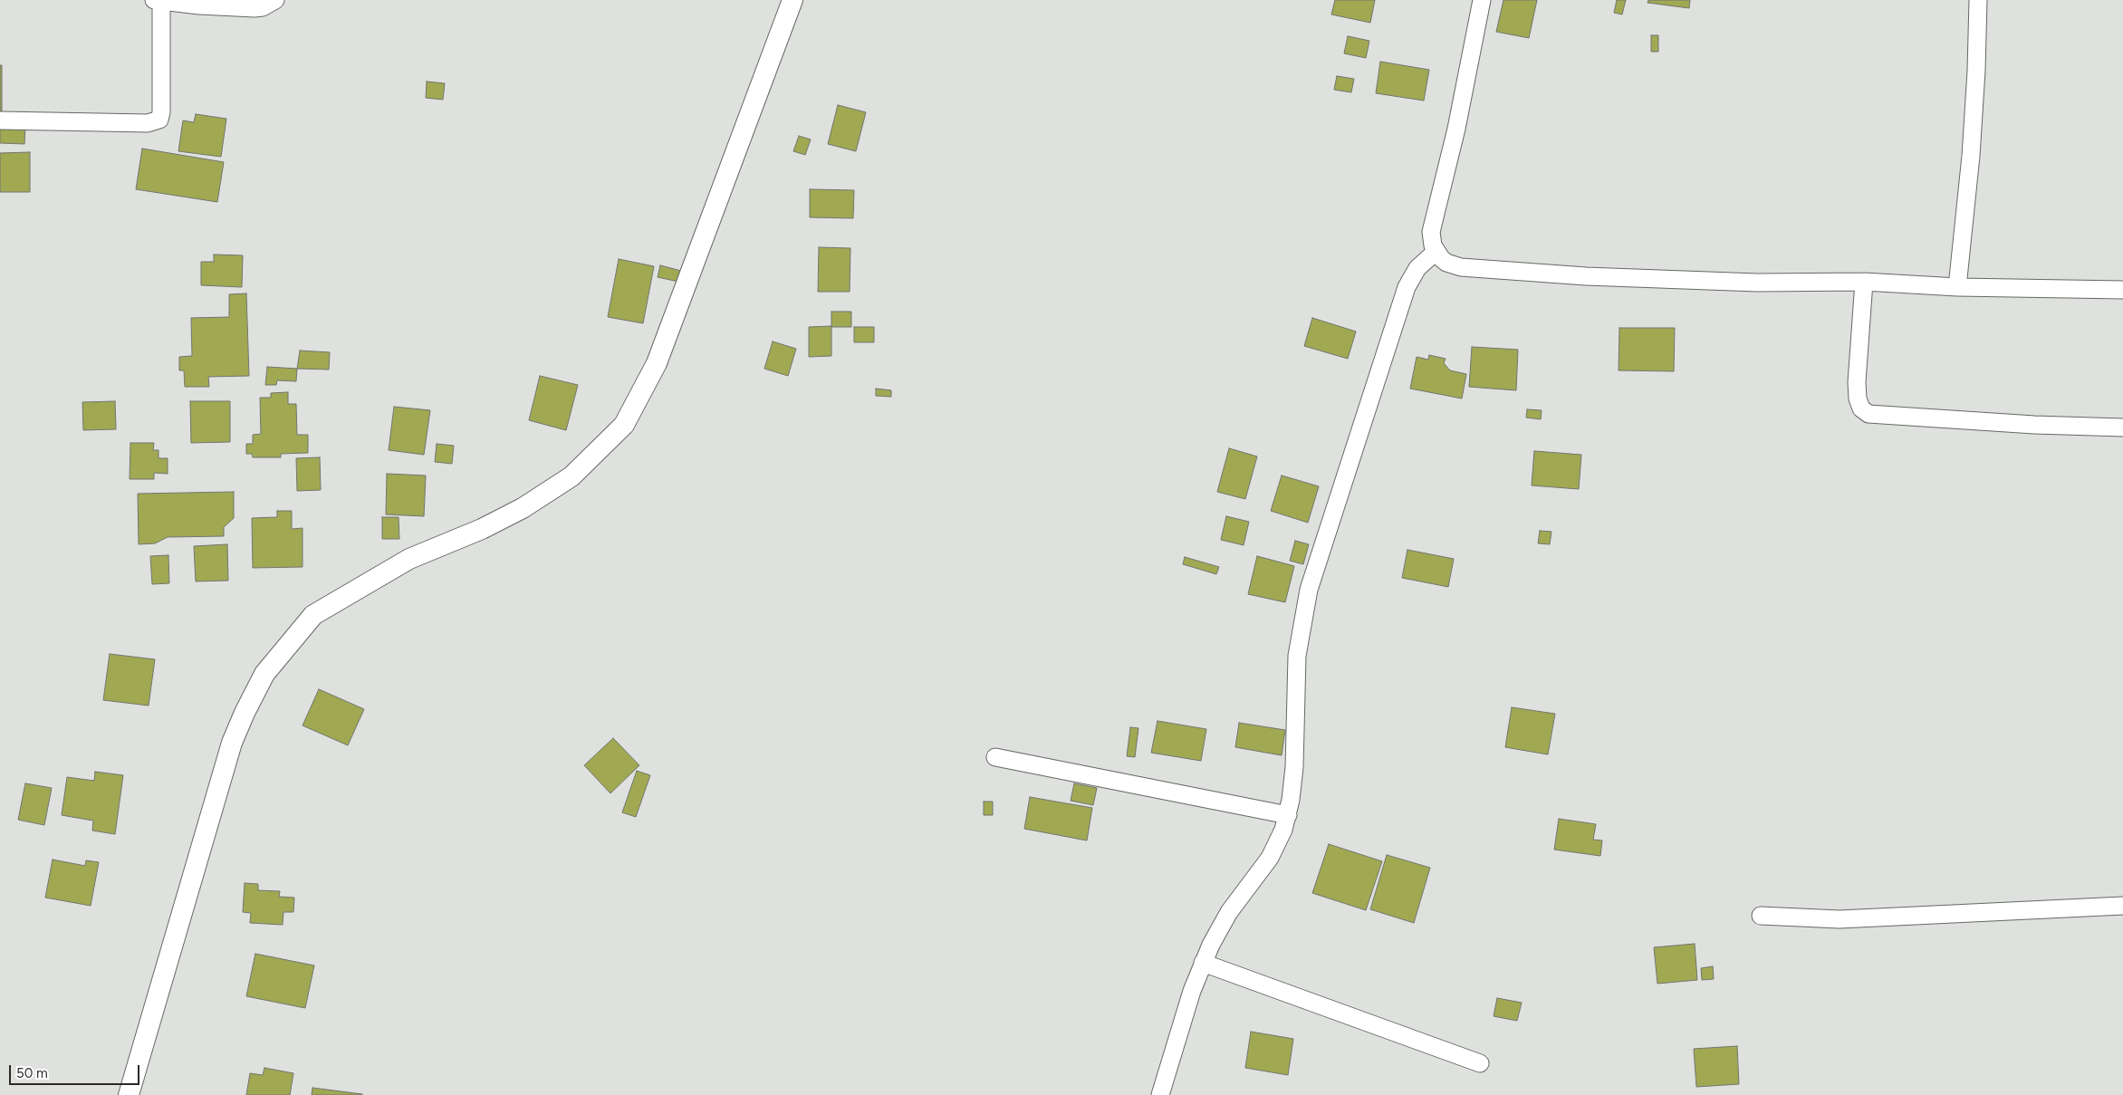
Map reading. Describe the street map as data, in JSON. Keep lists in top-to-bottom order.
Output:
{
  "scale_bar": "50 m"
}
